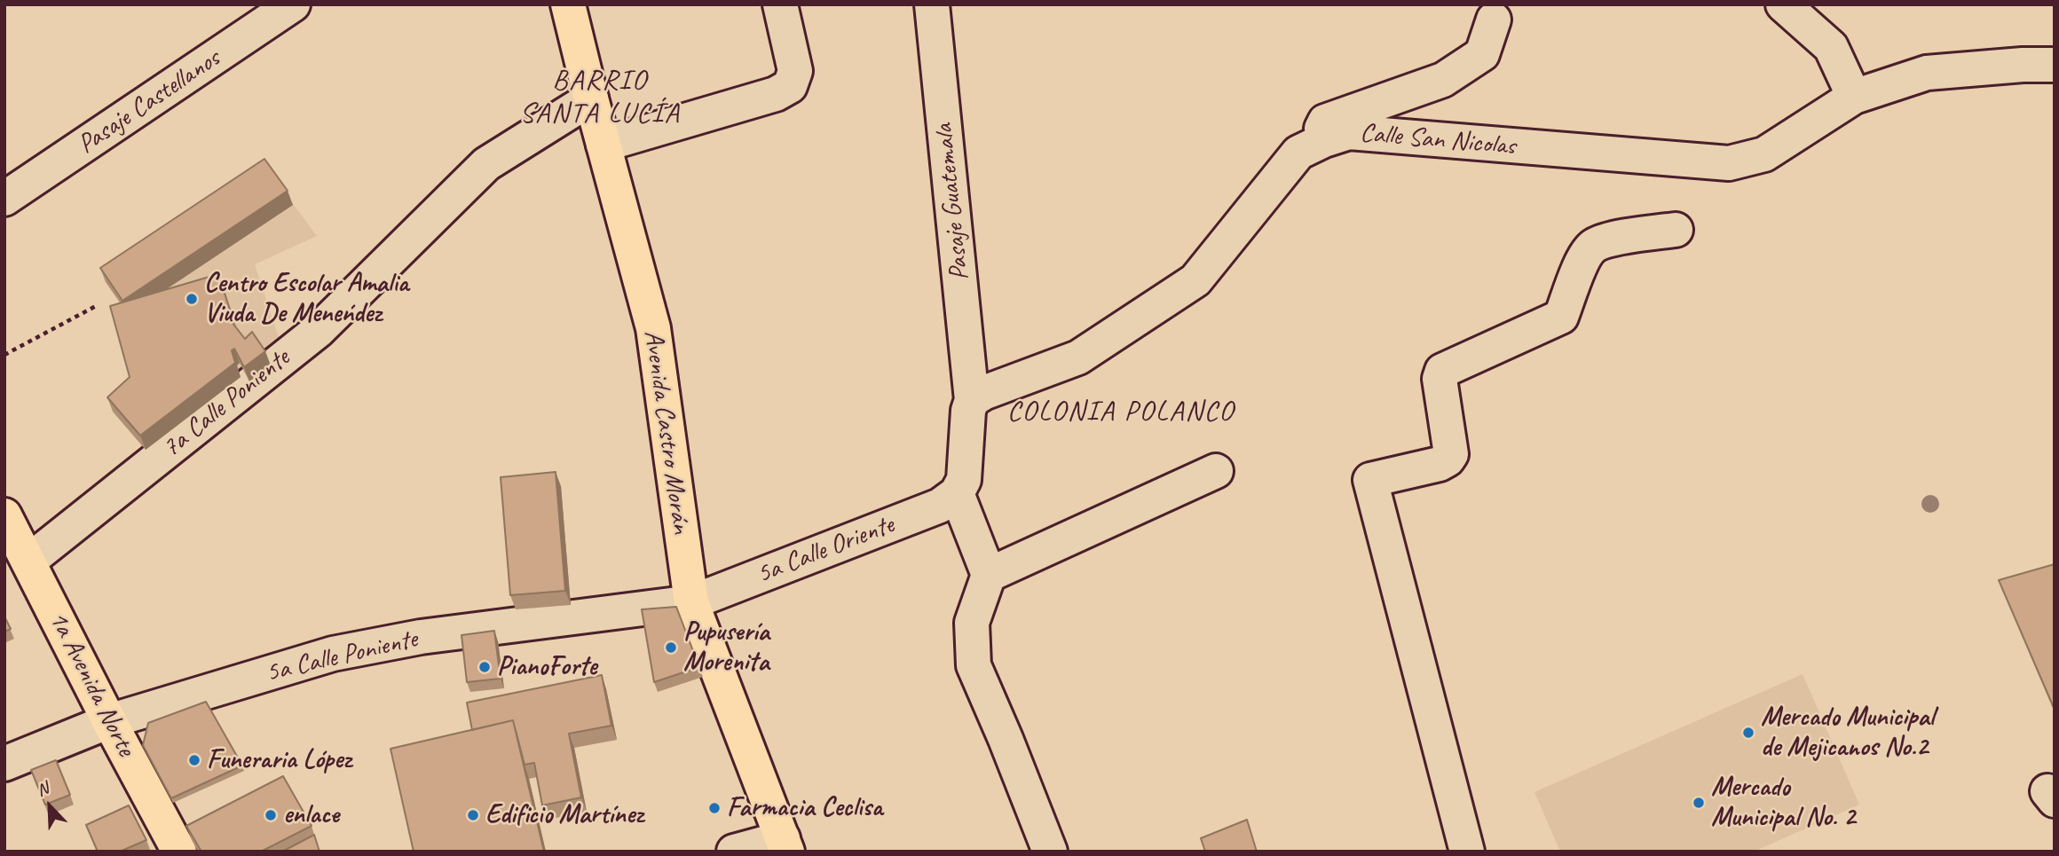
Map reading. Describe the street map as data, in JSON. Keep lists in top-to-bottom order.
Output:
{
  "streets": {
    "main road": ["Avenida Castro Morán", "1a Avenida Norte"],
    "street": [
      "Pasaje Castellanos",
      "Calle San Nicolas",
      "Pasaje Guatemala",
      "7a Calle Poniente",
      "5a Calle Oriente",
      "5a Calle Poniente"
    ]
  },
  "crossings": [
    ["Calle San Nicolas", "Pasaje Guatemala"],
    ["7a Calle Poniente", "Avenida Castro Morán"],
    ["7a Calle Poniente", "1a Avenida Norte"],
    ["Avenida Castro Morán", "5a Calle Oriente"],
    ["Avenida Castro Morán", "5a Calle Poniente"],
    ["5a Calle Oriente", "5a Calle Poniente"],
    ["5a Calle Poniente", "1a Avenida Norte"]
  ],
  "districts": ["BARRIO SANTA LUCÍA", "COLONIA POLANCO"],
  "places": [
    "Centro Escolar Amalia Viuda De Meneńdez",
    "Pupusería Morenita",
    "PianoForte",
    "Mercado Municipal de Mejicanos No.2",
    "Funeraria López",
    "Mercado Municipal No. 2",
    "Farmacia Ceclisa",
    "enlace",
    "Edificio Martínez"
  ],
  "north": "top left"
}
